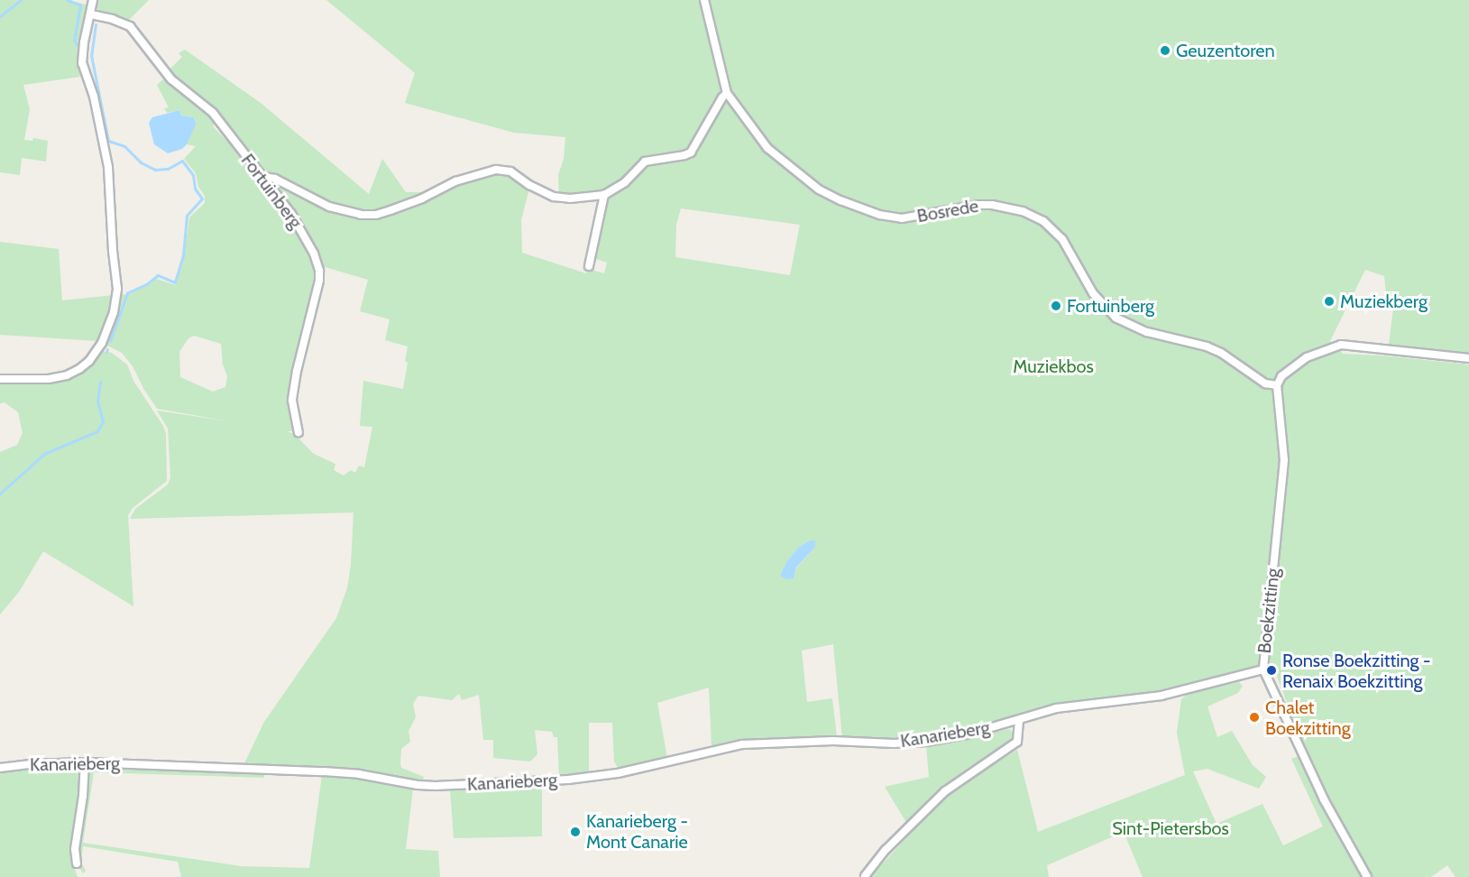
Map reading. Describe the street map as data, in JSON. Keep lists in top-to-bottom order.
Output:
{
  "streets": {
    "street": [
      "Fortuinberg",
      "Bosrede",
      "Boekzitting",
      "Kanarieberg"
    ]
  },
  "crossings": [
    ["Bosrede", "Boekzitting"]
  ],
  "parks": ["Muziekbos", "Sint-Pietersbos"],
  "places": [
    "Geuzentoren",
    "Muziekberg",
    "Fortuinberg",
    "Ronse Boekzitting - Renaix Boekzitting",
    "Chalet Boekzitting",
    "Kanarieberg - Mont Canarie"
  ]
}
